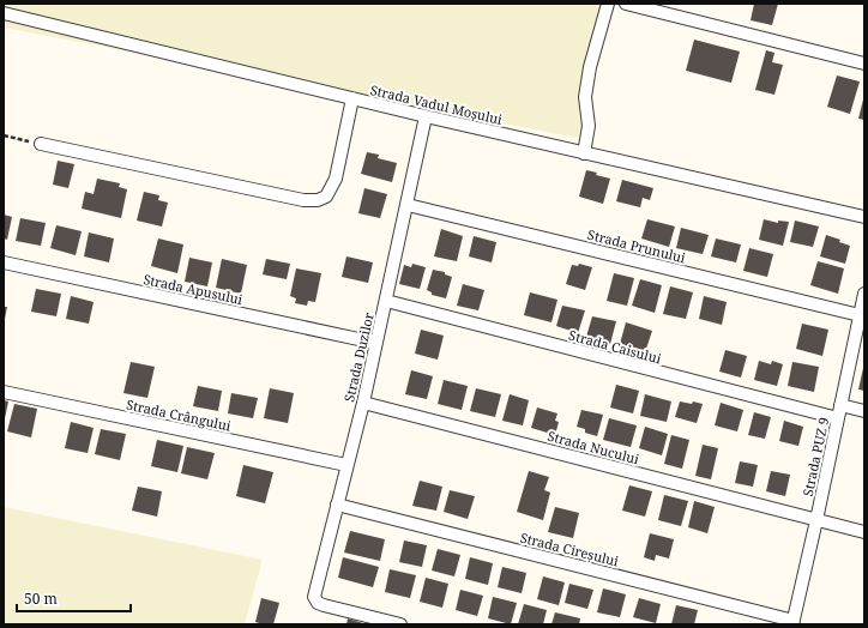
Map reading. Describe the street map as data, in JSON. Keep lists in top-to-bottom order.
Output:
{
  "streets": {
    "street": [
      "Strada Vadul Moșului",
      "Strada Prunului",
      "Strada Apusului",
      "Strada Caisului",
      "Strada Duzilor",
      "Strada Crângului",
      "Strada Nucului",
      "Strada PUZ 9",
      "Strada Cireșului"
    ]
  },
  "crossings": [
    ["Strada Vadul Moșului", "Strada Duzilor"],
    ["Strada Prunului", "Strada Duzilor"],
    ["Strada Prunului", "Strada PUZ 9"],
    ["Strada Apusului", "Strada Duzilor"],
    ["Strada Caisului", "Strada Duzilor"],
    ["Strada Caisului", "Strada PUZ 9"],
    ["Strada Duzilor", "Strada Crângului"],
    ["Strada Duzilor", "Strada Nucului"],
    ["Strada Duzilor", "Strada Cireșului"],
    ["Strada Nucului", "Strada PUZ 9"],
    ["Strada PUZ 9", "Strada Cireșului"]
  ],
  "scale_bar": "50 m"
}
